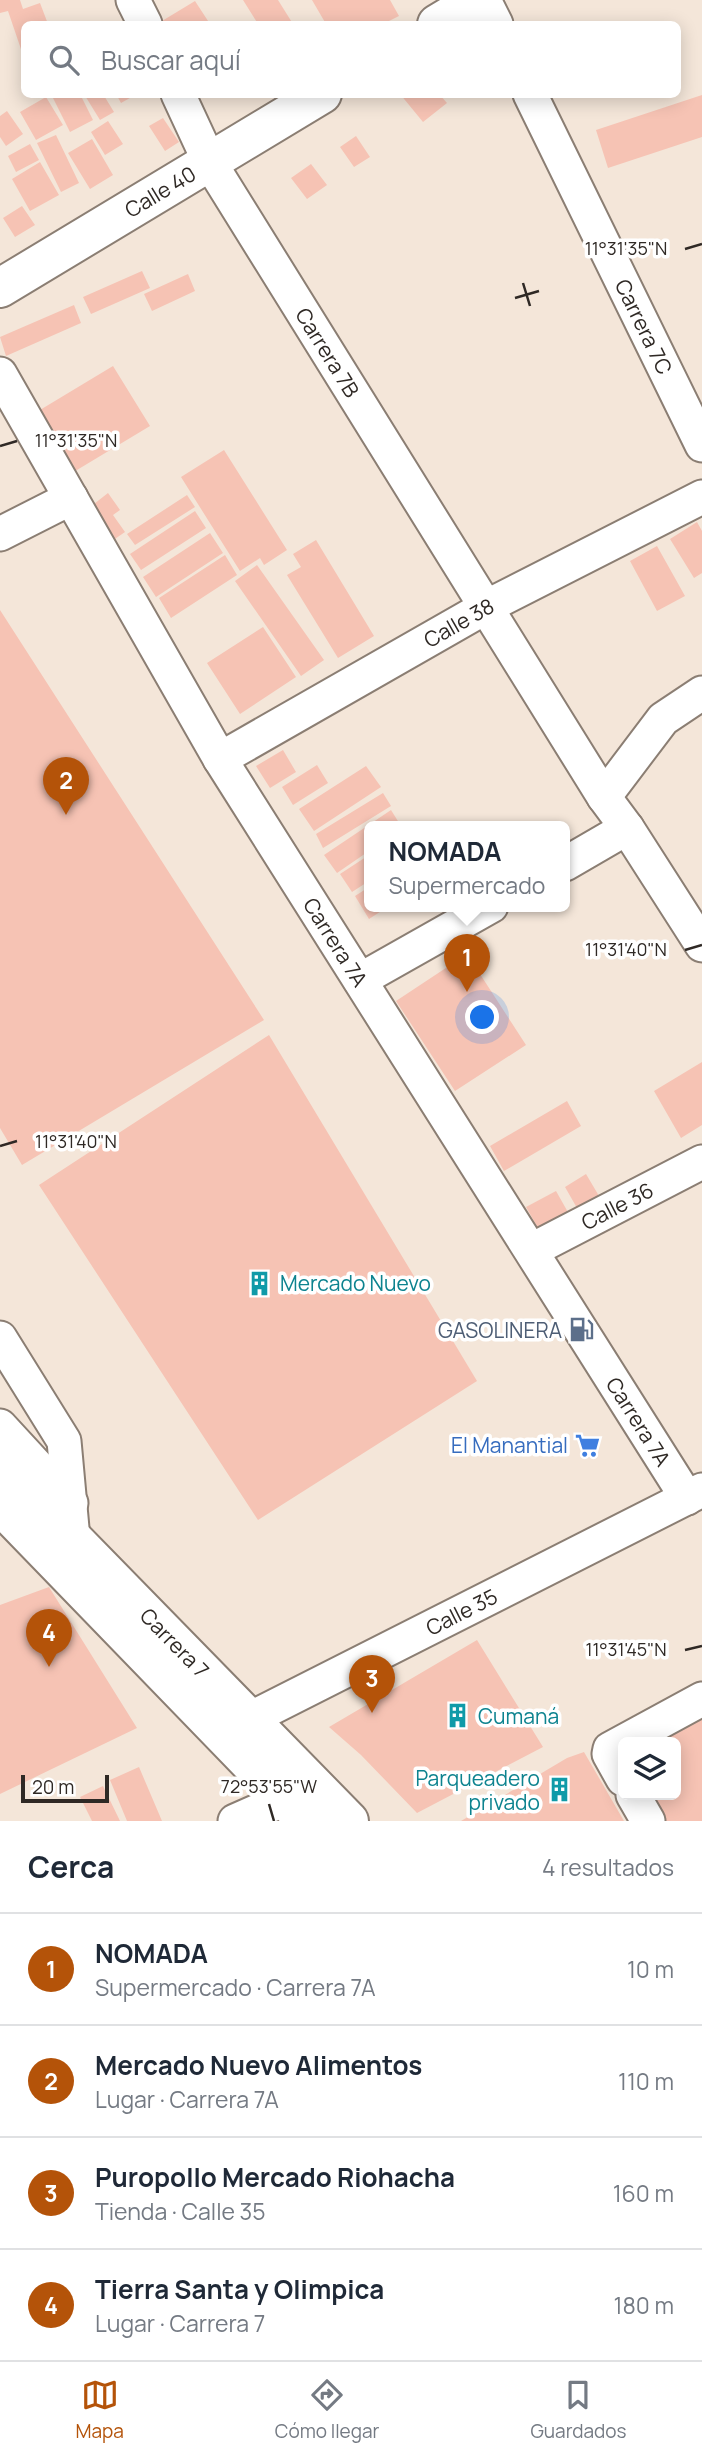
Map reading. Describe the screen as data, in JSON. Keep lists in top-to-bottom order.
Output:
{
  "streets": {
    "main road": ["Calle 40", "Carrera 7"],
    "street": [
      "Carrera 7C",
      "Carrera 7B",
      "Calle 38",
      "Carrera 7A",
      "Calle 36",
      "Calle 35"
    ]
  },
  "crossings": [
    ["Calle 40", "Carrera 7B"],
    ["Carrera 7B", "Calle 38"],
    ["Calle 38", "Carrera 7A"],
    ["Carrera 7A", "Calle 36"],
    ["Carrera 7A", "Calle 35"],
    ["Calle 35", "Carrera 7"]
  ],
  "places": {
    "building": ["Mercado Nuevo", "Cumaná", "Parqueadero privado"],
    "fuel station": ["GASOLINERA"],
    "supermarket": ["El Manantial"]
  },
  "scale_bar": "20 m",
  "page": {
    "search": "Buscar aquí",
    "pins": [
      "2",
      "1",
      "4",
      "3"
    ],
    "popup": ["NOMADA", "Supermercado"],
    "scale": "20 m",
    "heading": ["Cerca", "4 resultados"],
    "list": [
      {
        "mark": "1",
        "name": "NOMADA",
        "note": "Supermercado · Carrera 7A",
        "value": "10 m"
      },
      {
        "mark": "2",
        "name": "Mercado Nuevo Alimentos",
        "note": "Lugar · Carrera 7A",
        "value": "110 m"
      },
      {
        "mark": "3",
        "name": "Puropollo Mercado Riohacha",
        "note": "Tienda · Calle 35",
        "value": "160 m"
      },
      {
        "mark": "4",
        "name": "Tierra Santa y Olimpica",
        "note": "Lugar · Carrera 7",
        "value": "180 m"
      }
    ],
    "nav": ["Mapa", "Cómo llegar", "Guardados"]
  },
  "coordinates": [
    "11°31'35\"N",
    "11°31'40\"N",
    "11°31'45\"N",
    "72°53'55\"W"
  ]
}
